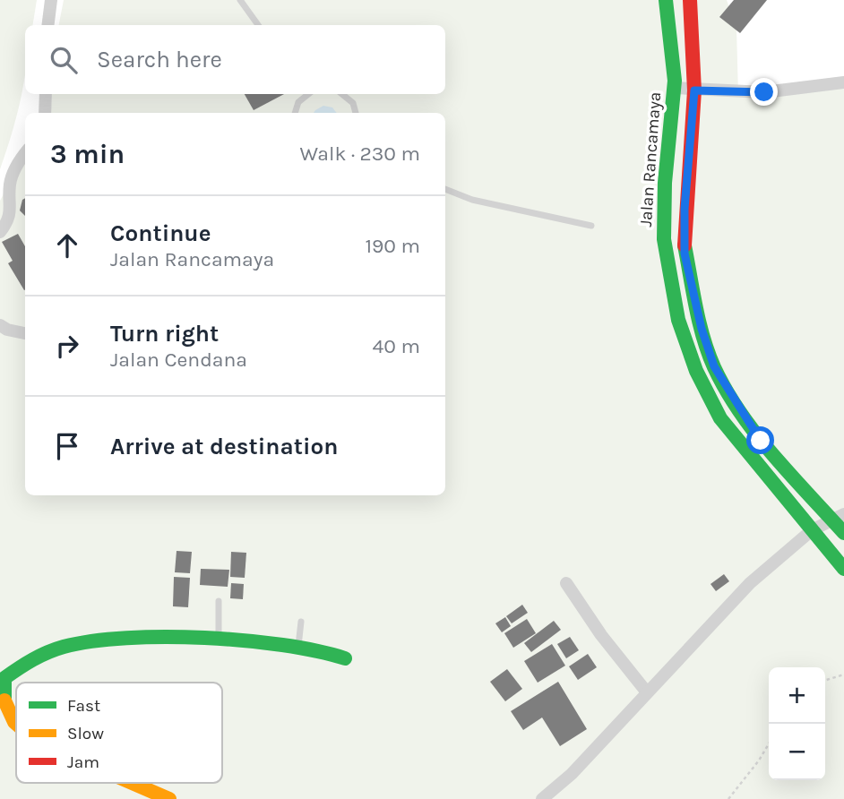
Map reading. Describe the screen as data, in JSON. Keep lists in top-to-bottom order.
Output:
{
  "streets": {
    "street": ["Jalan Rancamaya"]
  },
  "legend": ["Fast", "Slow", "Jam"],
  "page": {
    "search": "Search here",
    "heading": ["3 min", "Walk · 230 m"],
    "list": [
      ["Continue", "Jalan Rancamaya", "190 m"],
      ["Turn right", "Jalan Cendana", "40 m"],
      "Arrive at destination"
    ],
    "map_buttons": ["+", "−"]
  }
}
